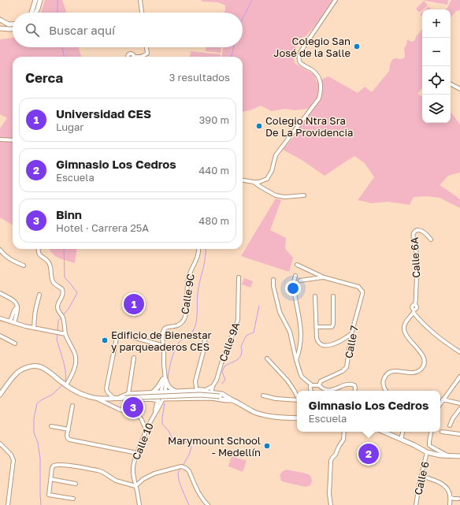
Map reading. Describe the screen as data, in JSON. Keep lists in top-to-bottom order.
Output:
{
  "streets": {
    "street": [
      "Calle 6A",
      "Calle 9C",
      "Calle 9A",
      "Calle 7",
      "Calle 10",
      "Calle 6"
    ]
  },
  "crossings": [
    ["Calle 9C", "Calle 10"]
  ],
  "places": [
    "Colegio San José de la Salle",
    "Colegio Ntra Sra De La Providencia",
    "Edificio de Bienestar y parqueaderos CES",
    "Marymount School - Medellín"
  ],
  "page": {
    "map_buttons": ["+", "−"],
    "search": "Buscar aquí",
    "heading": ["Cerca", "3 resultados"],
    "list": [
      {
        "mark": "1",
        "name": "Universidad CES",
        "note": "Lugar",
        "value": "390 m"
      },
      {
        "mark": "2",
        "name": "Gimnasio Los Cedros",
        "note": "Escuela",
        "value": "440 m"
      },
      {
        "mark": "3",
        "name": "Binn",
        "note": "Hotel · Carrera 25A",
        "value": "480 m"
      }
    ],
    "pins": ["1", "3", "2"],
    "popup": ["Gimnasio Los Cedros", "Escuela"]
  }
}
